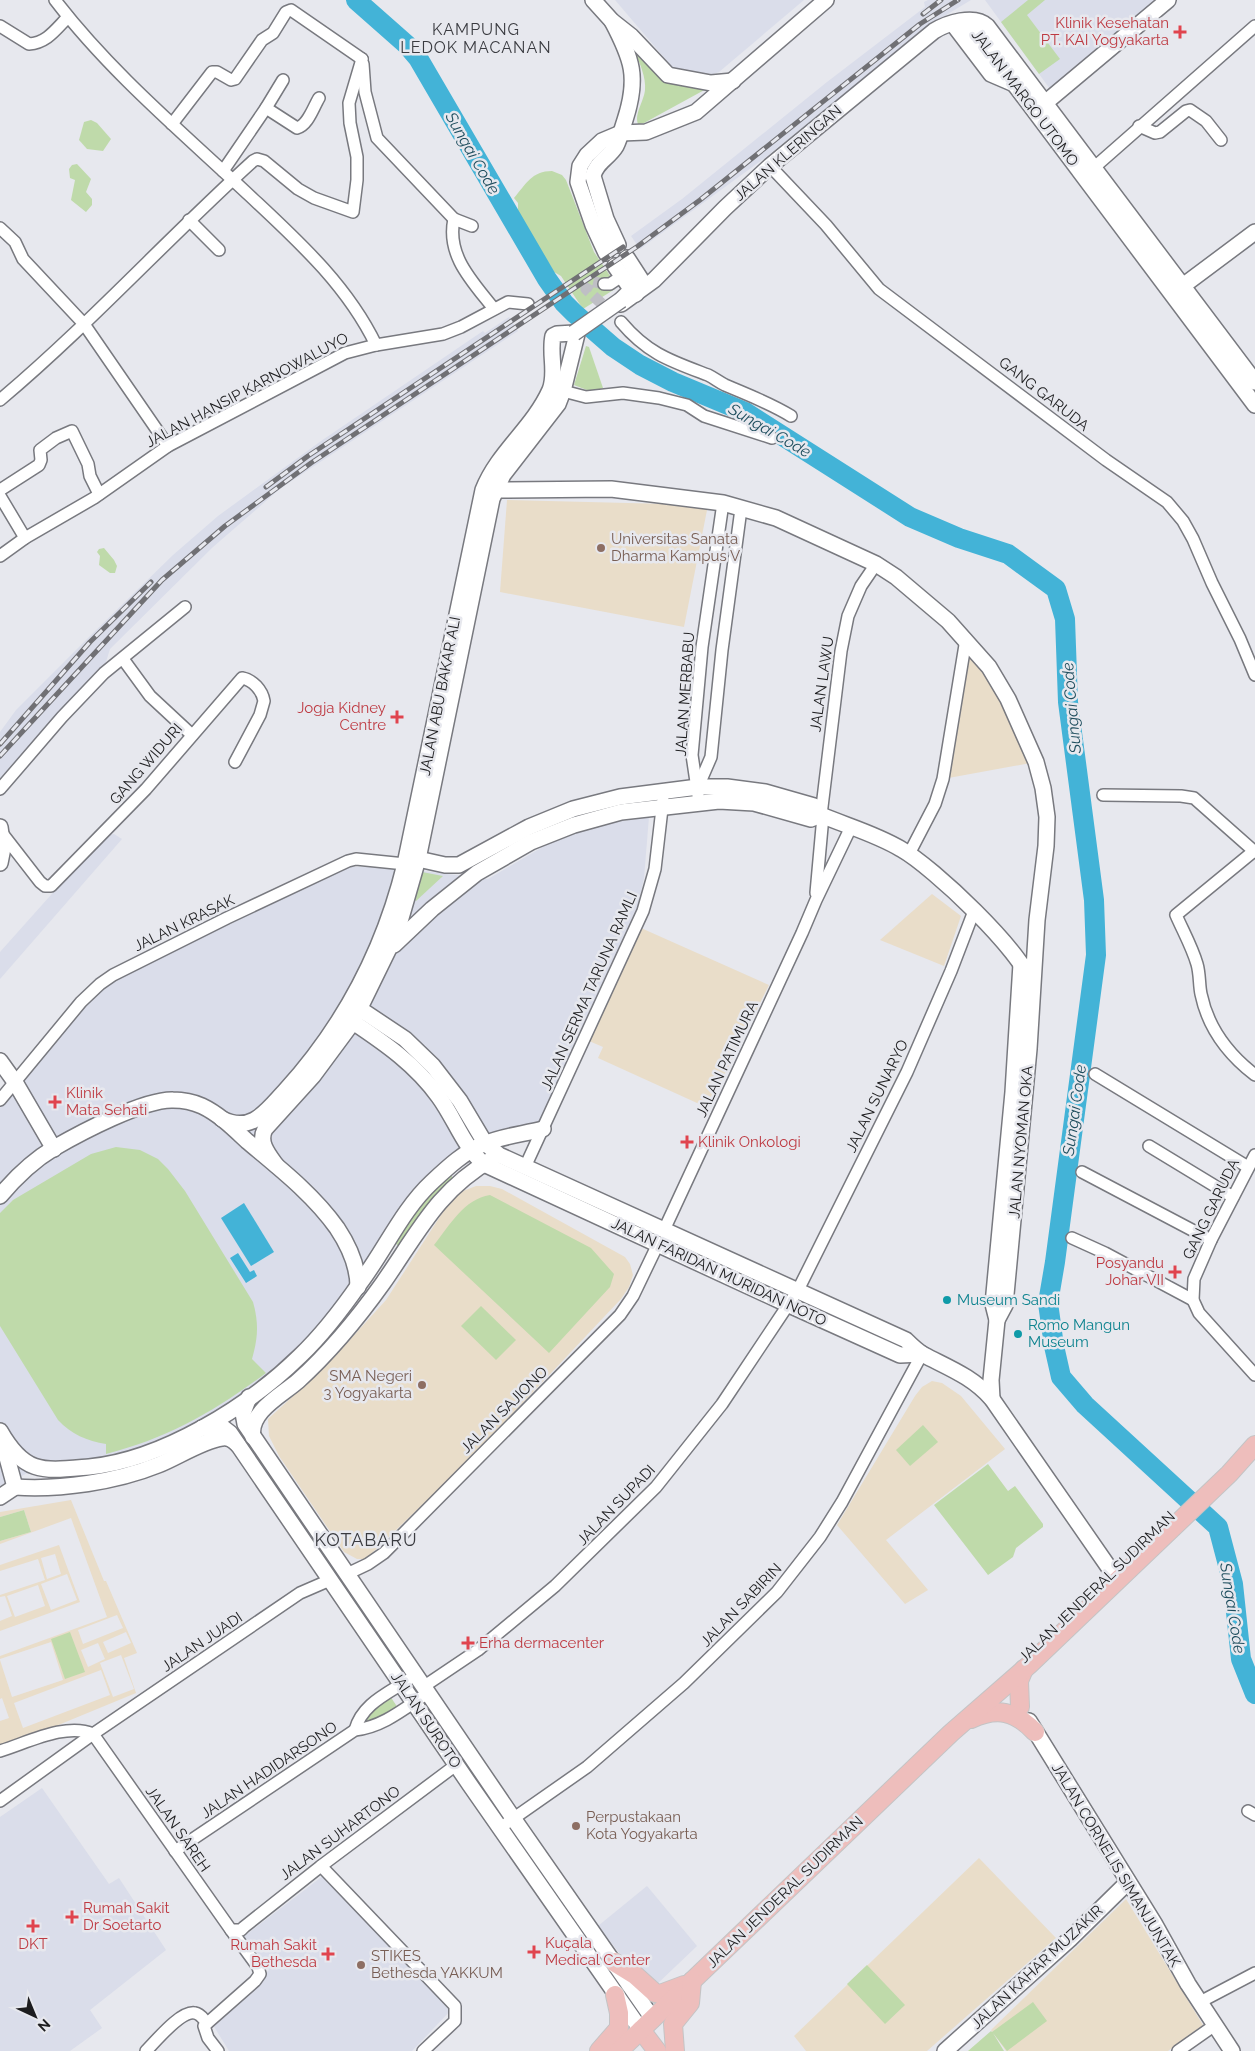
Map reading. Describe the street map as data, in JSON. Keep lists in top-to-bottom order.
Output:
{
  "streets": {
    "main road": [
      "JALAN MARGO UTOMO",
      "JALAN KLERINGAN",
      "JALAN ABU BAKAR ALI",
      "JALAN NYOMAN OKA",
      "JALAN FARIDAN MURIDAN NOTO",
      "JALAN JENDERAL SUDIRMAN",
      "JALAN SUROTO",
      "JALAN CORNELIS SIMANJUNTAK",
      "JALAN KAHAR MUZAKIR"
    ],
    "street": [
      "JALAN HANSIP KARNOWALUYO",
      "GANG GARUDA",
      "JALAN LAWU",
      "JALAN MERBABU",
      "GANG WIDURI",
      "JALAN KRASAK",
      "JALAN SERMA TARUNA RAMLI",
      "JALAN PATIMURA",
      "JALAN SUNARYO",
      "JALAN SAJIONO",
      "JALAN SUPADI",
      "JALAN SABIRIN",
      "JALAN JUADI",
      "JALAN HADIDARSONO",
      "JALAN SAREH",
      "JALAN SUHARTONO"
    ]
  },
  "crossings": [
    ["JALAN MARGO UTOMO", "JALAN KLERINGAN"],
    ["JALAN KLERINGAN", "GANG GARUDA"],
    ["JALAN KLERINGAN", "JALAN ABU BAKAR ALI"],
    ["JALAN LAWU", "JALAN PATIMURA"],
    ["JALAN LAWU", "JALAN NYOMAN OKA"],
    ["JALAN MERBABU", "JALAN NYOMAN OKA"],
    ["JALAN ABU BAKAR ALI", "JALAN KRASAK"],
    ["JALAN ABU BAKAR ALI", "JALAN NYOMAN OKA"],
    ["JALAN KRASAK", "JALAN NYOMAN OKA"],
    ["JALAN SERMA TARUNA RAMLI", "JALAN NYOMAN OKA"],
    ["JALAN SERMA TARUNA RAMLI", "JALAN FARIDAN MURIDAN NOTO"],
    ["JALAN PATIMURA", "JALAN NYOMAN OKA"],
    ["JALAN PATIMURA", "JALAN FARIDAN MURIDAN NOTO"],
    ["JALAN PATIMURA", "JALAN SAJIONO"],
    ["JALAN SUNARYO", "JALAN NYOMAN OKA"],
    ["JALAN SUNARYO", "JALAN FARIDAN MURIDAN NOTO"],
    ["JALAN SUNARYO", "JALAN SUPADI"],
    ["JALAN NYOMAN OKA", "JALAN FARIDAN MURIDAN NOTO"],
    ["JALAN FARIDAN MURIDAN NOTO", "JALAN SAJIONO"],
    ["JALAN FARIDAN MURIDAN NOTO", "JALAN SUPADI"],
    ["JALAN FARIDAN MURIDAN NOTO", "JALAN JENDERAL SUDIRMAN"],
    ["JALAN FARIDAN MURIDAN NOTO", "JALAN SABIRIN"],
    ["JALAN SAJIONO", "JALAN SUROTO"],
    ["JALAN SUPADI", "JALAN SUROTO"],
    ["JALAN SUPADI", "JALAN HADIDARSONO"],
    ["JALAN JENDERAL SUDIRMAN", "JALAN SUROTO"],
    ["JALAN JENDERAL SUDIRMAN", "JALAN CORNELIS SIMANJUNTAK"],
    ["JALAN SABIRIN", "JALAN SUROTO"],
    ["JALAN JUADI", "JALAN SUROTO"],
    ["JALAN JUADI", "JALAN SAREH"],
    ["JALAN SUROTO", "JALAN HADIDARSONO"],
    ["JALAN SUROTO", "JALAN SUHARTONO"],
    ["JALAN HADIDARSONO", "JALAN SAREH"],
    ["JALAN SAREH", "JALAN SUHARTONO"],
    ["JALAN CORNELIS SIMANJUNTAK", "JALAN KAHAR MUZAKIR"]
  ],
  "districts": ["KAMPUNG LEDOK MACANAN", "KOTABARU"],
  "water": ["Sungai Code"],
  "places": {
    "health": [
      "Klinik Kesehatan PT. KAI Yogyakarta",
      "Jogja Kidney Centre",
      "Klinik Mata Sehati",
      "Klinik Onkologi",
      "Posyandu Johar VII",
      "Erha dermacenter",
      "Rumah Sakit Dr Soetarto",
      "DKT",
      "Kuçala Medical Center",
      "Rumah Sakit Bethesda"
    ],
    "other": [
      "Universitas Sanata Dharma Kampus V",
      "Museum Sandi",
      "Romo Mangun Museum",
      "SMA Negeri 3 Yogyakarta",
      "Perpustakaan Kota Yogyakarta",
      "STIKES Bethesda YAKKUM"
    ]
  },
  "north": "bottom right"
}
